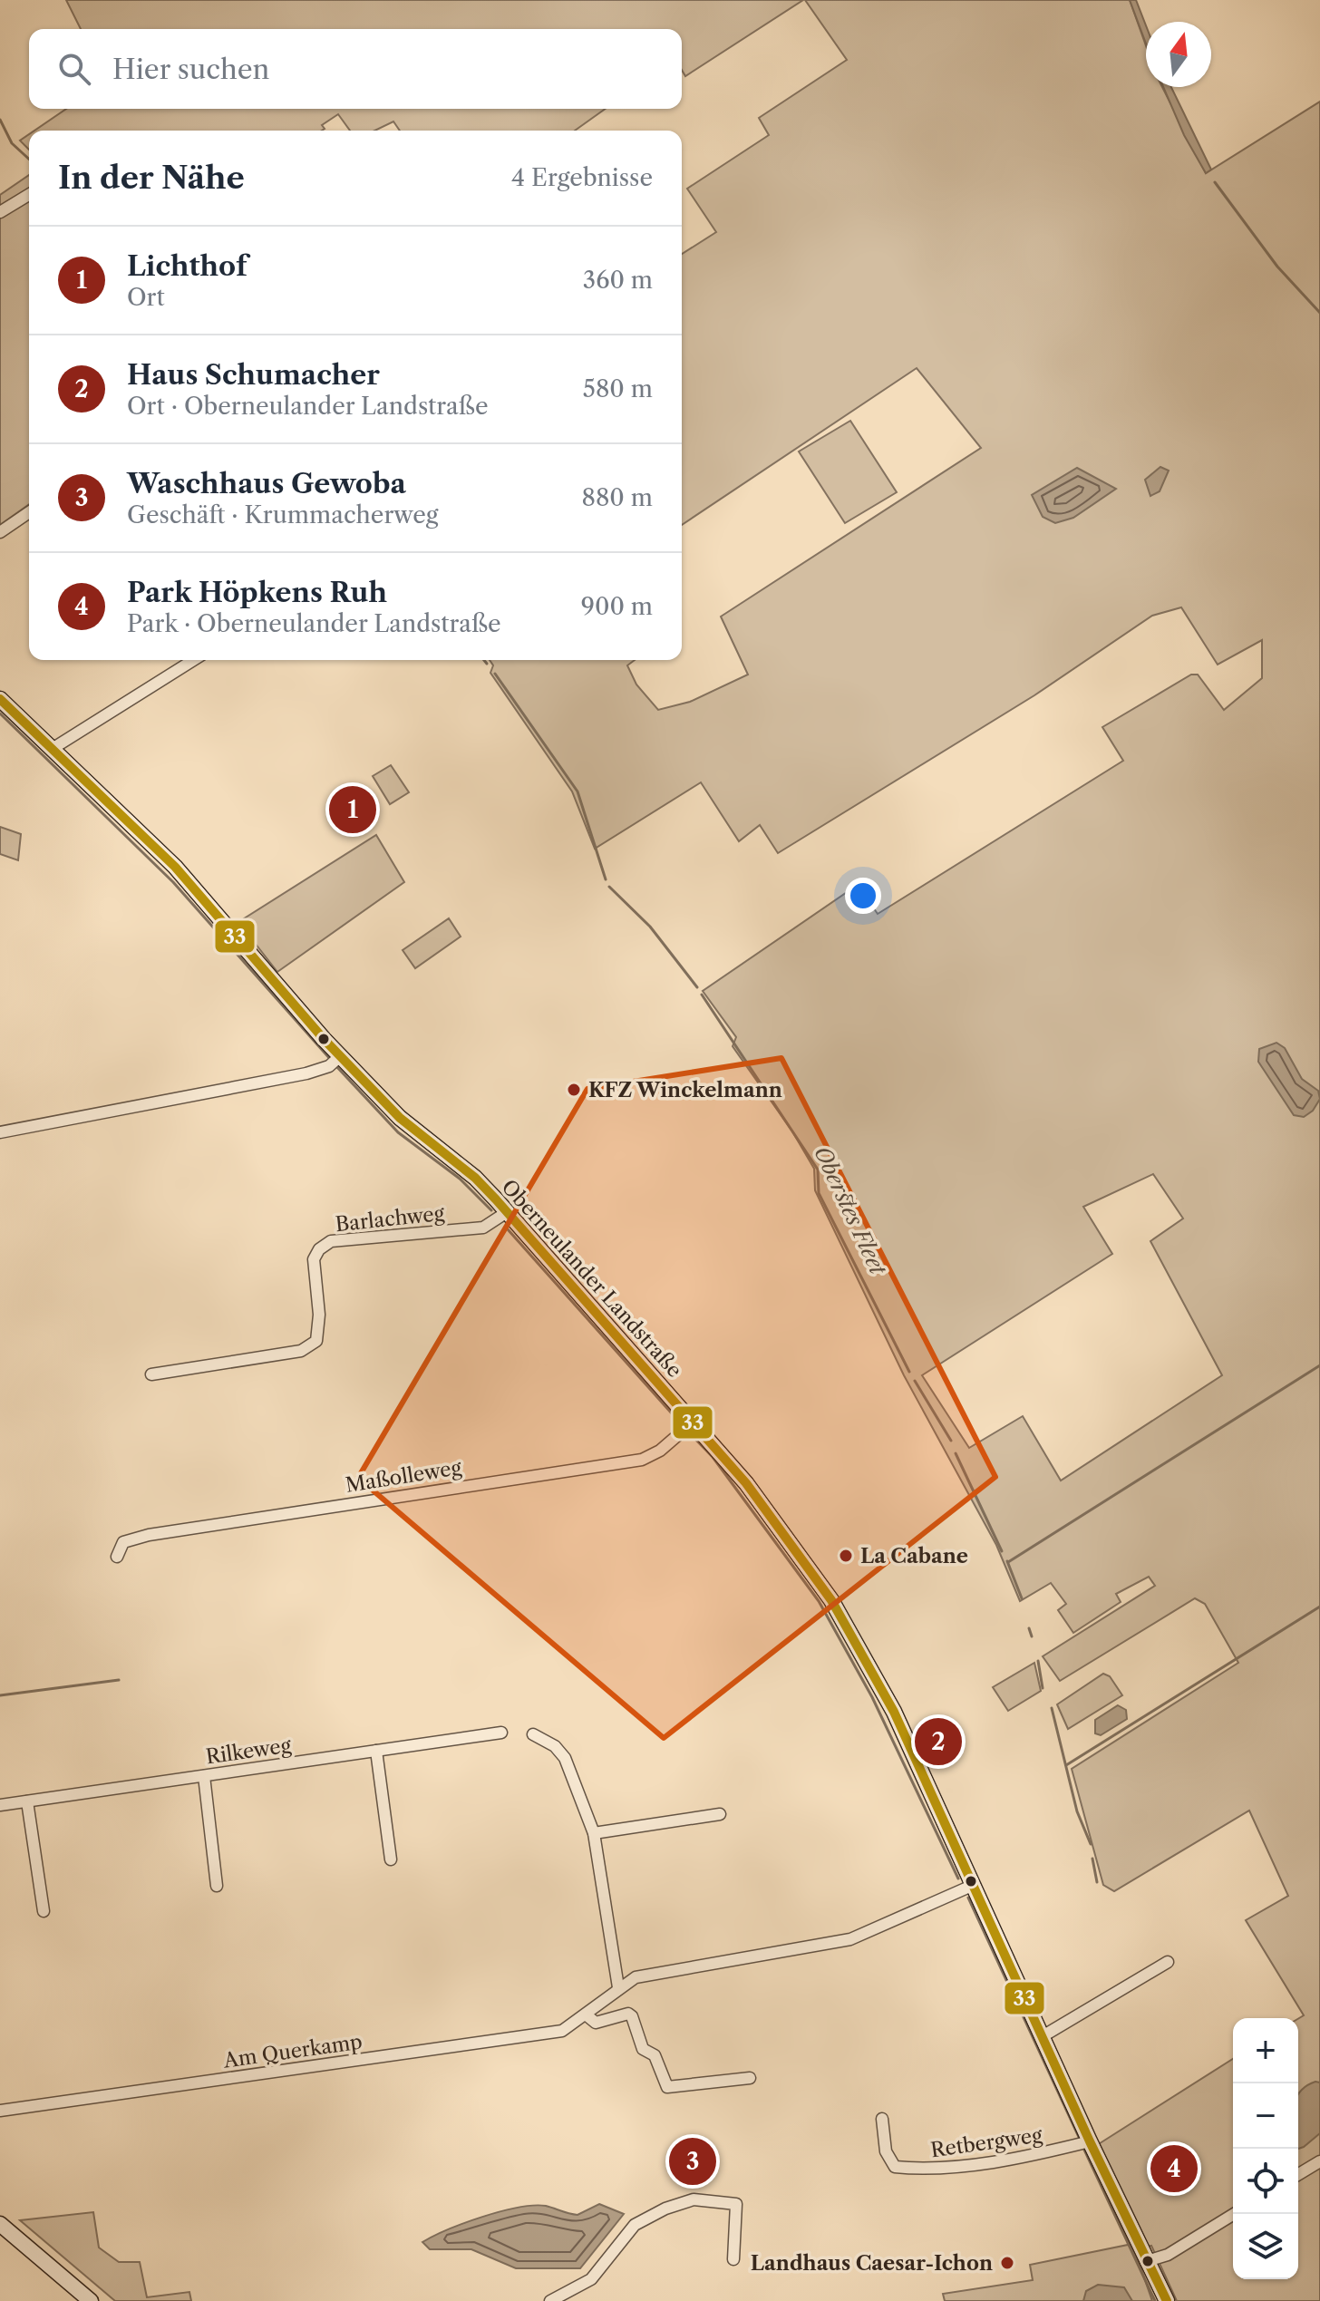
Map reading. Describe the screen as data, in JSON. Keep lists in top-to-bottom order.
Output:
{
  "streets": {
    "street": [
      "Barlachweg",
      "Oberneulander Landstraße",
      "Maßolleweg",
      "Rilkeweg",
      "Am Querkamp",
      "Retbergweg"
    ]
  },
  "crossings": [
    ["Barlachweg", "Oberneulander Landstraße"],
    ["Oberneulander Landstraße", "Maßolleweg"],
    ["Oberneulander Landstraße", "Am Querkamp"],
    ["Oberneulander Landstraße", "Retbergweg"]
  ],
  "water": ["Oberstes Fleet"],
  "places": ["KFZ Winckelmann", "La Cabane", "Landhaus Caesar-Ichon"],
  "lines": ["transit line 33"],
  "north": "top",
  "page": {
    "search": "Hier suchen",
    "heading": ["In der Nähe", "4 Ergebnisse"],
    "list": [
      {
        "mark": "1",
        "name": "Lichthof",
        "note": "Ort",
        "value": "360 m"
      },
      {
        "mark": "2",
        "name": "Haus Schumacher",
        "note": "Ort · Oberneulander Landstraße",
        "value": "580 m"
      },
      {
        "mark": "3",
        "name": "Waschhaus Gewoba",
        "note": "Geschäft · Krummacherweg",
        "value": "880 m"
      },
      {
        "mark": "4",
        "name": "Park Höpkens Ruh",
        "note": "Park · Oberneulander Landstraße",
        "value": "900 m"
      }
    ],
    "pins": [
      "1",
      "2",
      "3",
      "4"
    ],
    "map_buttons": ["+", "−"]
  }
}
